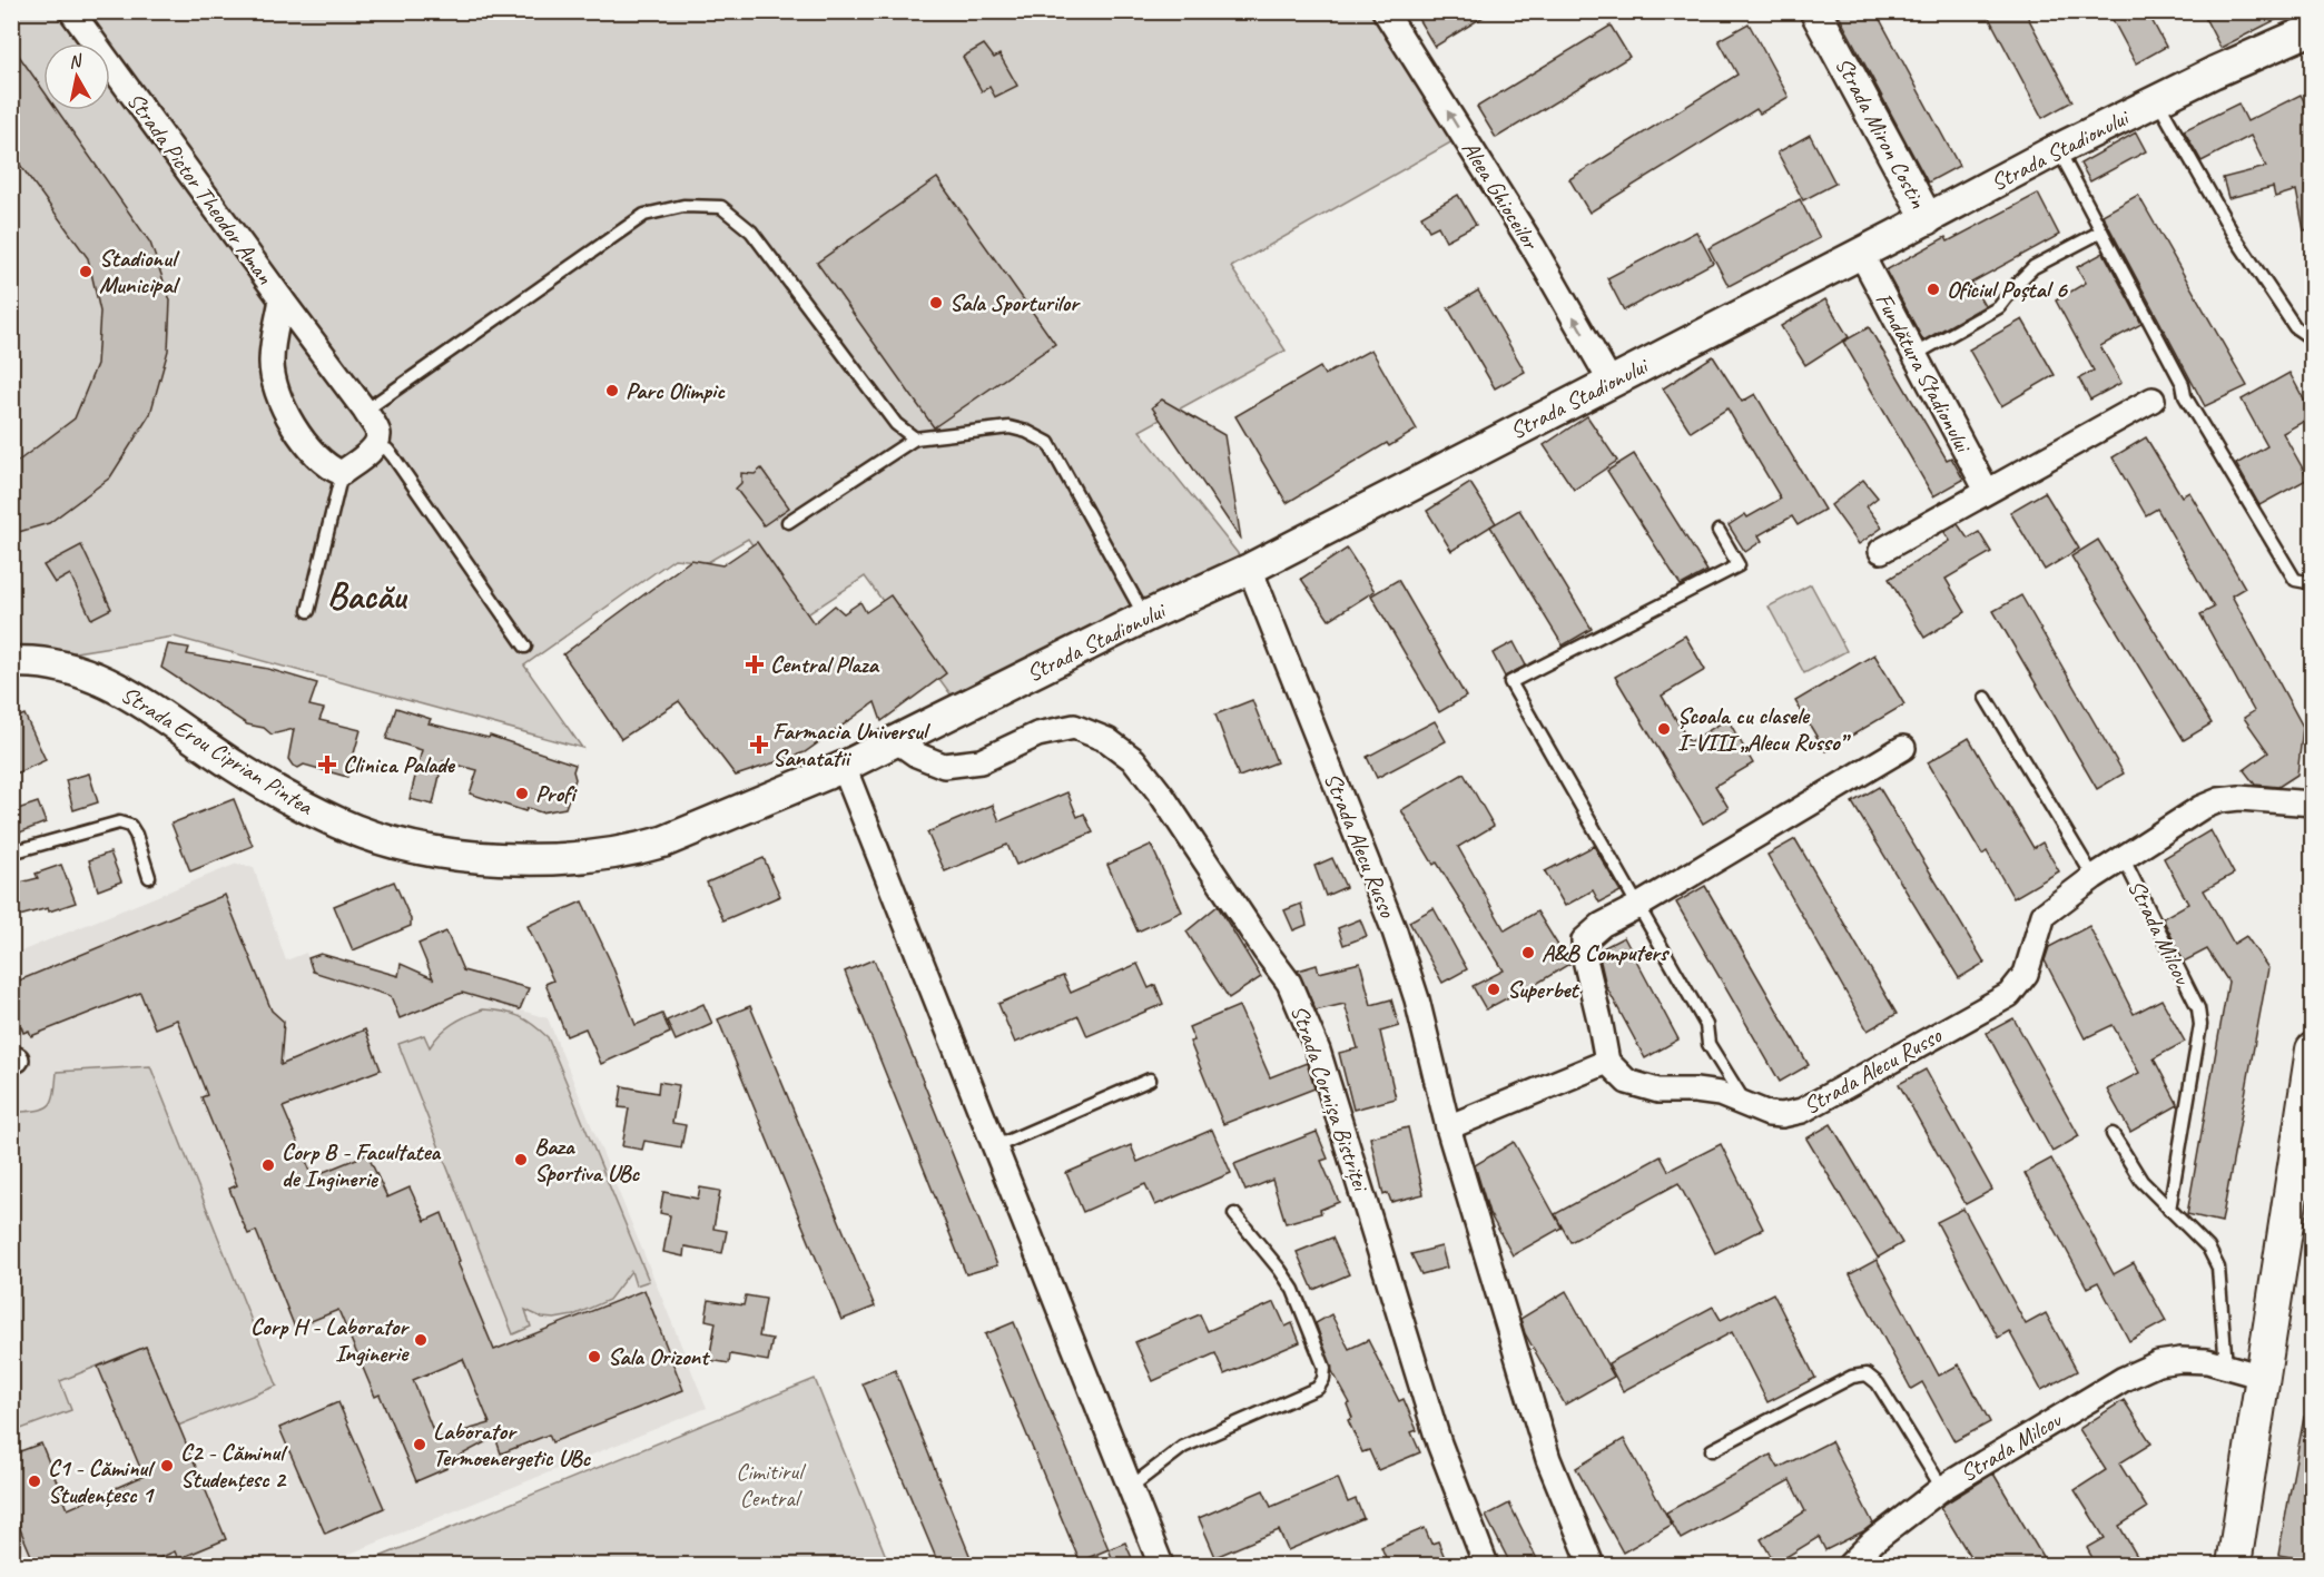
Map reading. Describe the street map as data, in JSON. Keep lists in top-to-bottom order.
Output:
{
  "streets": {
    "street": [
      "Strada Miron Costin",
      "Strada Stadionului",
      "Strada Pictor Theodor Aman",
      "Aleea Ghioceilor",
      "Fundătura Stadionului",
      "Strada Erou Ciprian Pintea",
      "Strada Alecu Russo",
      "Strada Milcov",
      "Strada Cornișa Bistriței"
    ]
  },
  "crossings": [
    ["Strada Miron Costin", "Strada Stadionului"],
    ["Strada Stadionului", "Aleea Ghioceilor"],
    ["Strada Stadionului", "Fundătura Stadionului"],
    ["Strada Stadionului", "Strada Erou Ciprian Pintea"],
    ["Strada Stadionului", "Strada Alecu Russo"],
    ["Strada Stadionului", "Strada Cornișa Bistriței"],
    ["Strada Alecu Russo", "Strada Milcov"]
  ],
  "one_way": ["Aleea Ghioceilor"],
  "districts": ["Bacău"],
  "parks": ["Cimitirul Central"],
  "places": {
    "other": [
      "Stadionul Municipal",
      "Oficiul Poștal 6",
      "Sala Sporturilor",
      "Parc Olimpic",
      "Școala cu clasele I-VIII „Alecu Russo”",
      "Profi",
      "A&B Computers",
      "Superbet",
      "Baza Sportiva UBc",
      "Corp B - Facultatea de Inginerie",
      "Corp H - Laborator Inginerie",
      "Sala Orizont",
      "Laborator Termoenergetic UBc",
      "C2 - Căminul Studențesc 2",
      "C1 - Căminul Studențesc 1"
    ],
    "health": ["Central Plaza", "Farmacia Universul Sanatatii", "Clinica Palade"]
  },
  "north": "top"
}
